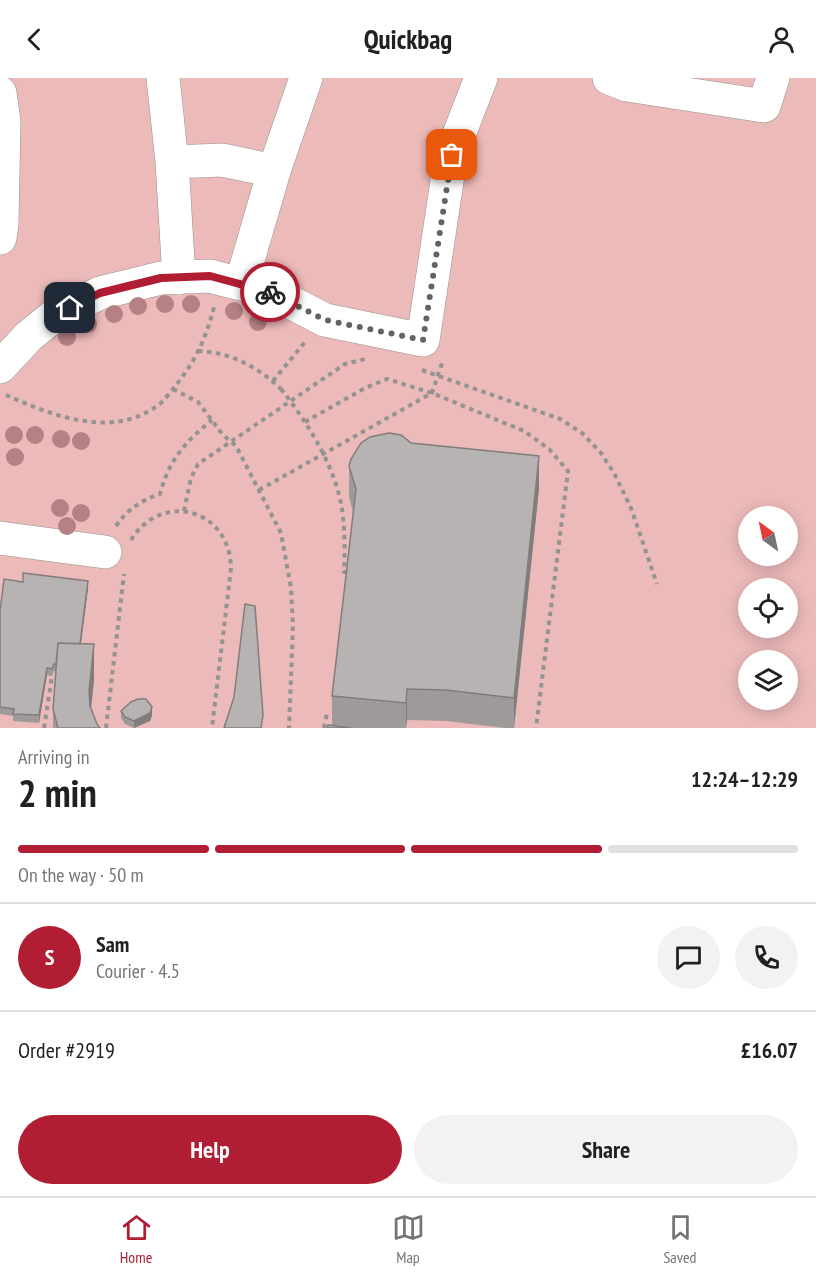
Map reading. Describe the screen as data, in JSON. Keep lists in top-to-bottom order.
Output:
{
  "north": "top left",
  "page": {
    "header": "Quickbag",
    "heading": ["2 min", "Arriving in", "12:24–12:29"],
    "panel": [
      "Sam",
      "Courier · 4.5",
      "Order #2919",
      "£16.07"
    ],
    "bar": "On the way · 50 m",
    "round": "S",
    "buttons": ["Help", "Share"],
    "tabs": ["Home", "Map", "Saved"]
  }
}
